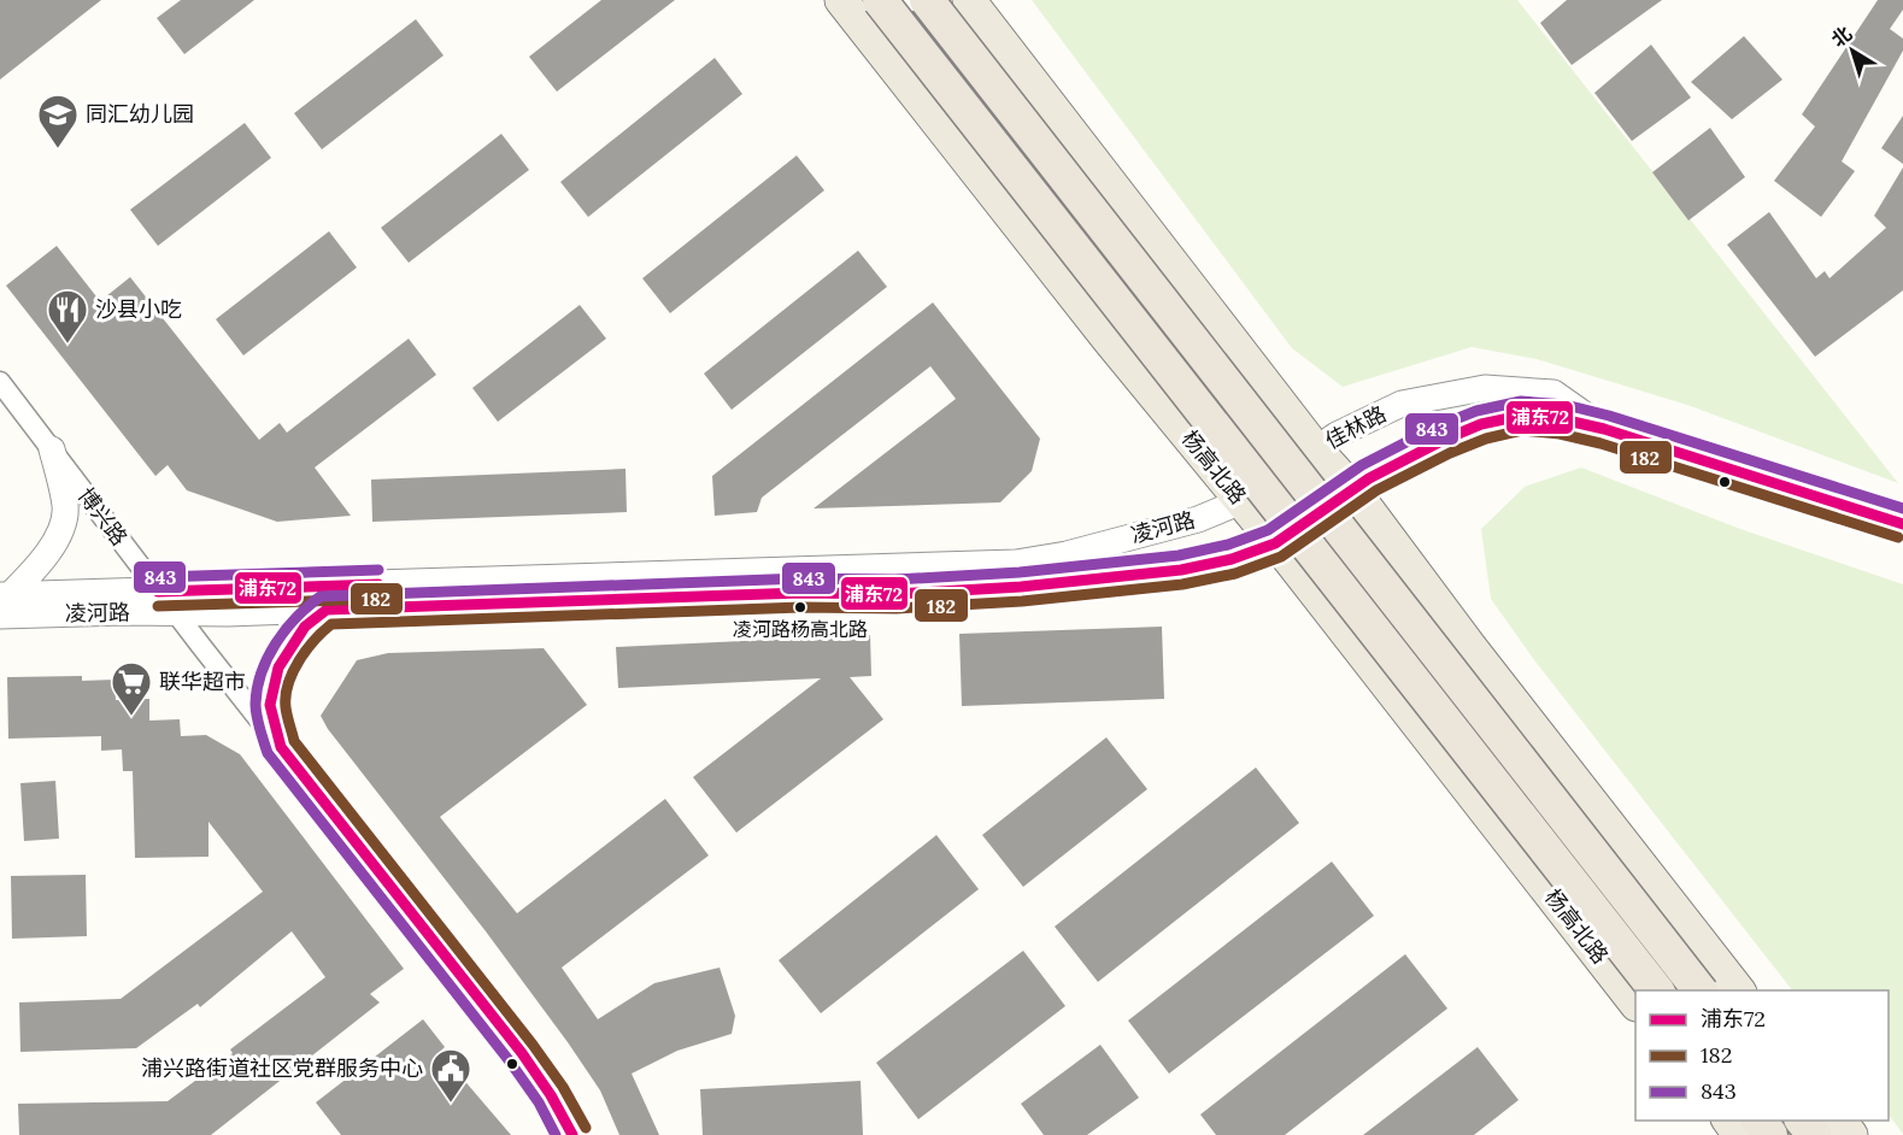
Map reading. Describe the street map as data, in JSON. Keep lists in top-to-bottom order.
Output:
{
  "streets": {
    "highway": ["杨高北路"],
    "street": ["佳林路", "博兴路", "凌河路"]
  },
  "crossings": [
    ["佳林路", "杨高北路"],
    ["佳林路", "凌河路"],
    ["杨高北路", "凌河路"],
    ["博兴路", "凌河路"]
  ],
  "places": {
    "school or university": ["同汇幼儿园"],
    "restaurant": ["沙县小吃"],
    "other": ["凌河路杨高北路"],
    "supermarket": ["联华超市"],
    "public building": ["浦兴路街道社区党群服务中心"]
  },
  "lines": ["transit line 843", "transit line 浦东72", "transit line 182"],
  "legend": ["浦东72", "182", "843"],
  "north": "top left"
}
